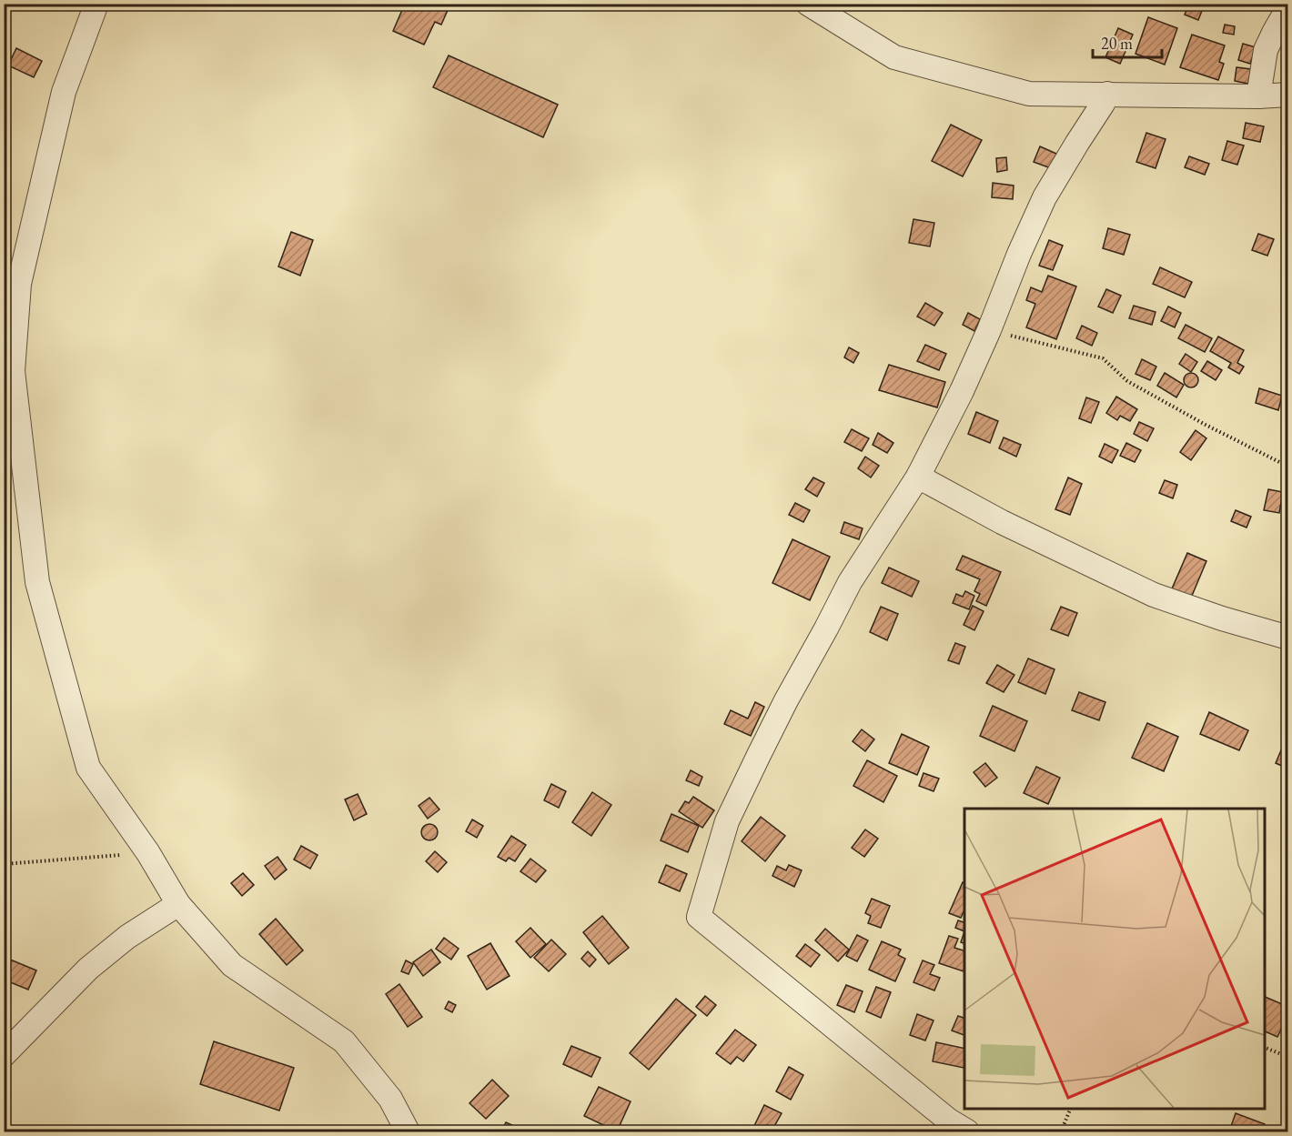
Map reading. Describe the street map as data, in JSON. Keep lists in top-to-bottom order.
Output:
{
  "scale_bar": "20 m"
}
